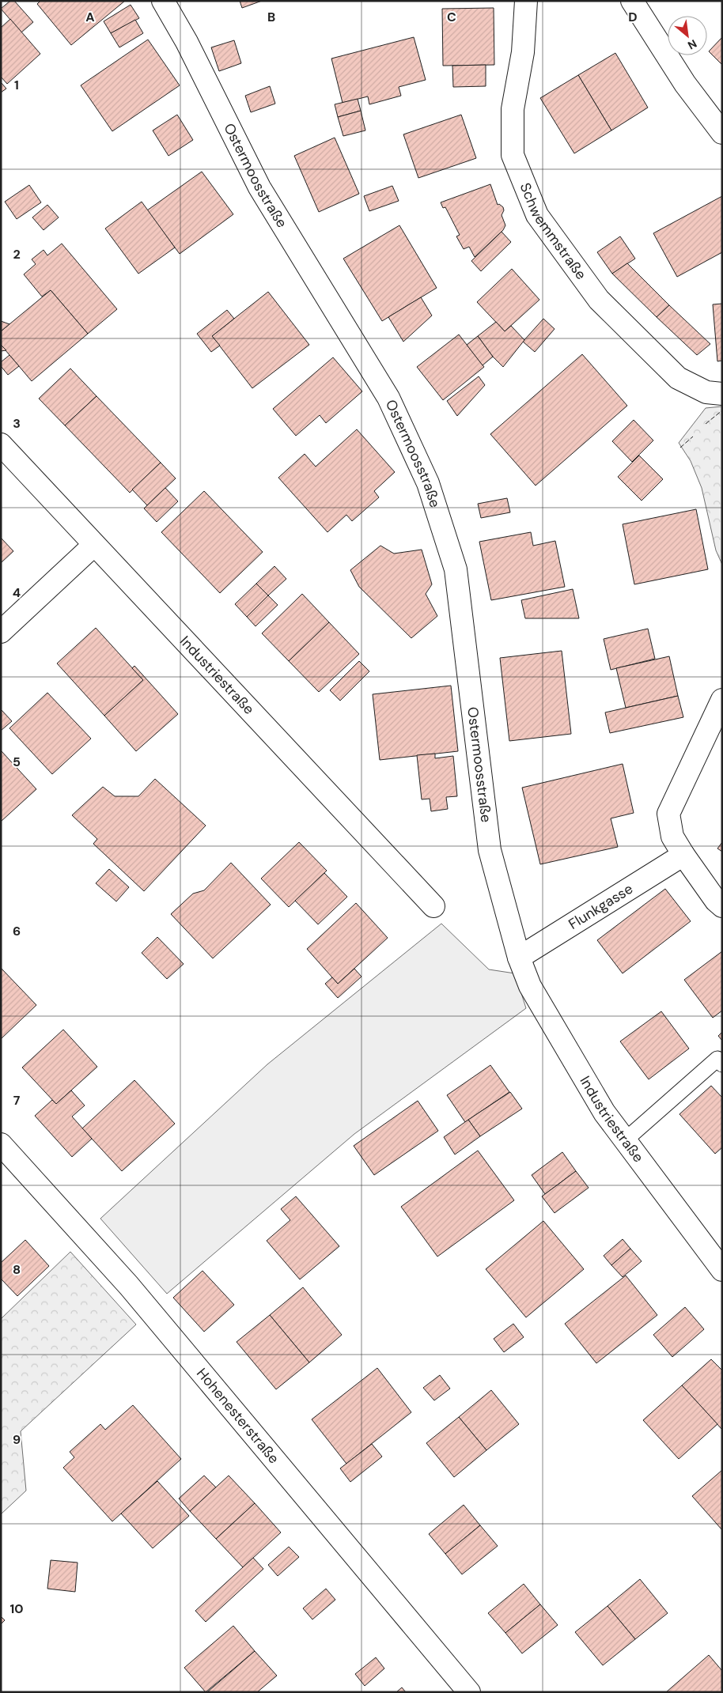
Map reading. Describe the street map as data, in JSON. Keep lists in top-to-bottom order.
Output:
{
  "streets": {
    "street": [
      "Ostermoosstraße",
      "Schwemmstraße",
      "Industriestraße",
      "Flunkgasse",
      "Hohenesterstraße"
    ]
  },
  "crossings": [
    ["Ostermoosstraße", "Industriestraße"],
    ["Ostermoosstraße", "Flunkgasse"],
    ["Industriestraße", "Flunkgasse"]
  ],
  "north": "bottom right",
  "grid": {
    "columns": [
      "A",
      "B",
      "C",
      "D"
    ],
    "rows": [
      "1",
      "2",
      "3",
      "4",
      "5",
      "6",
      "7",
      "8",
      "9",
      "10"
    ]
  }
}
